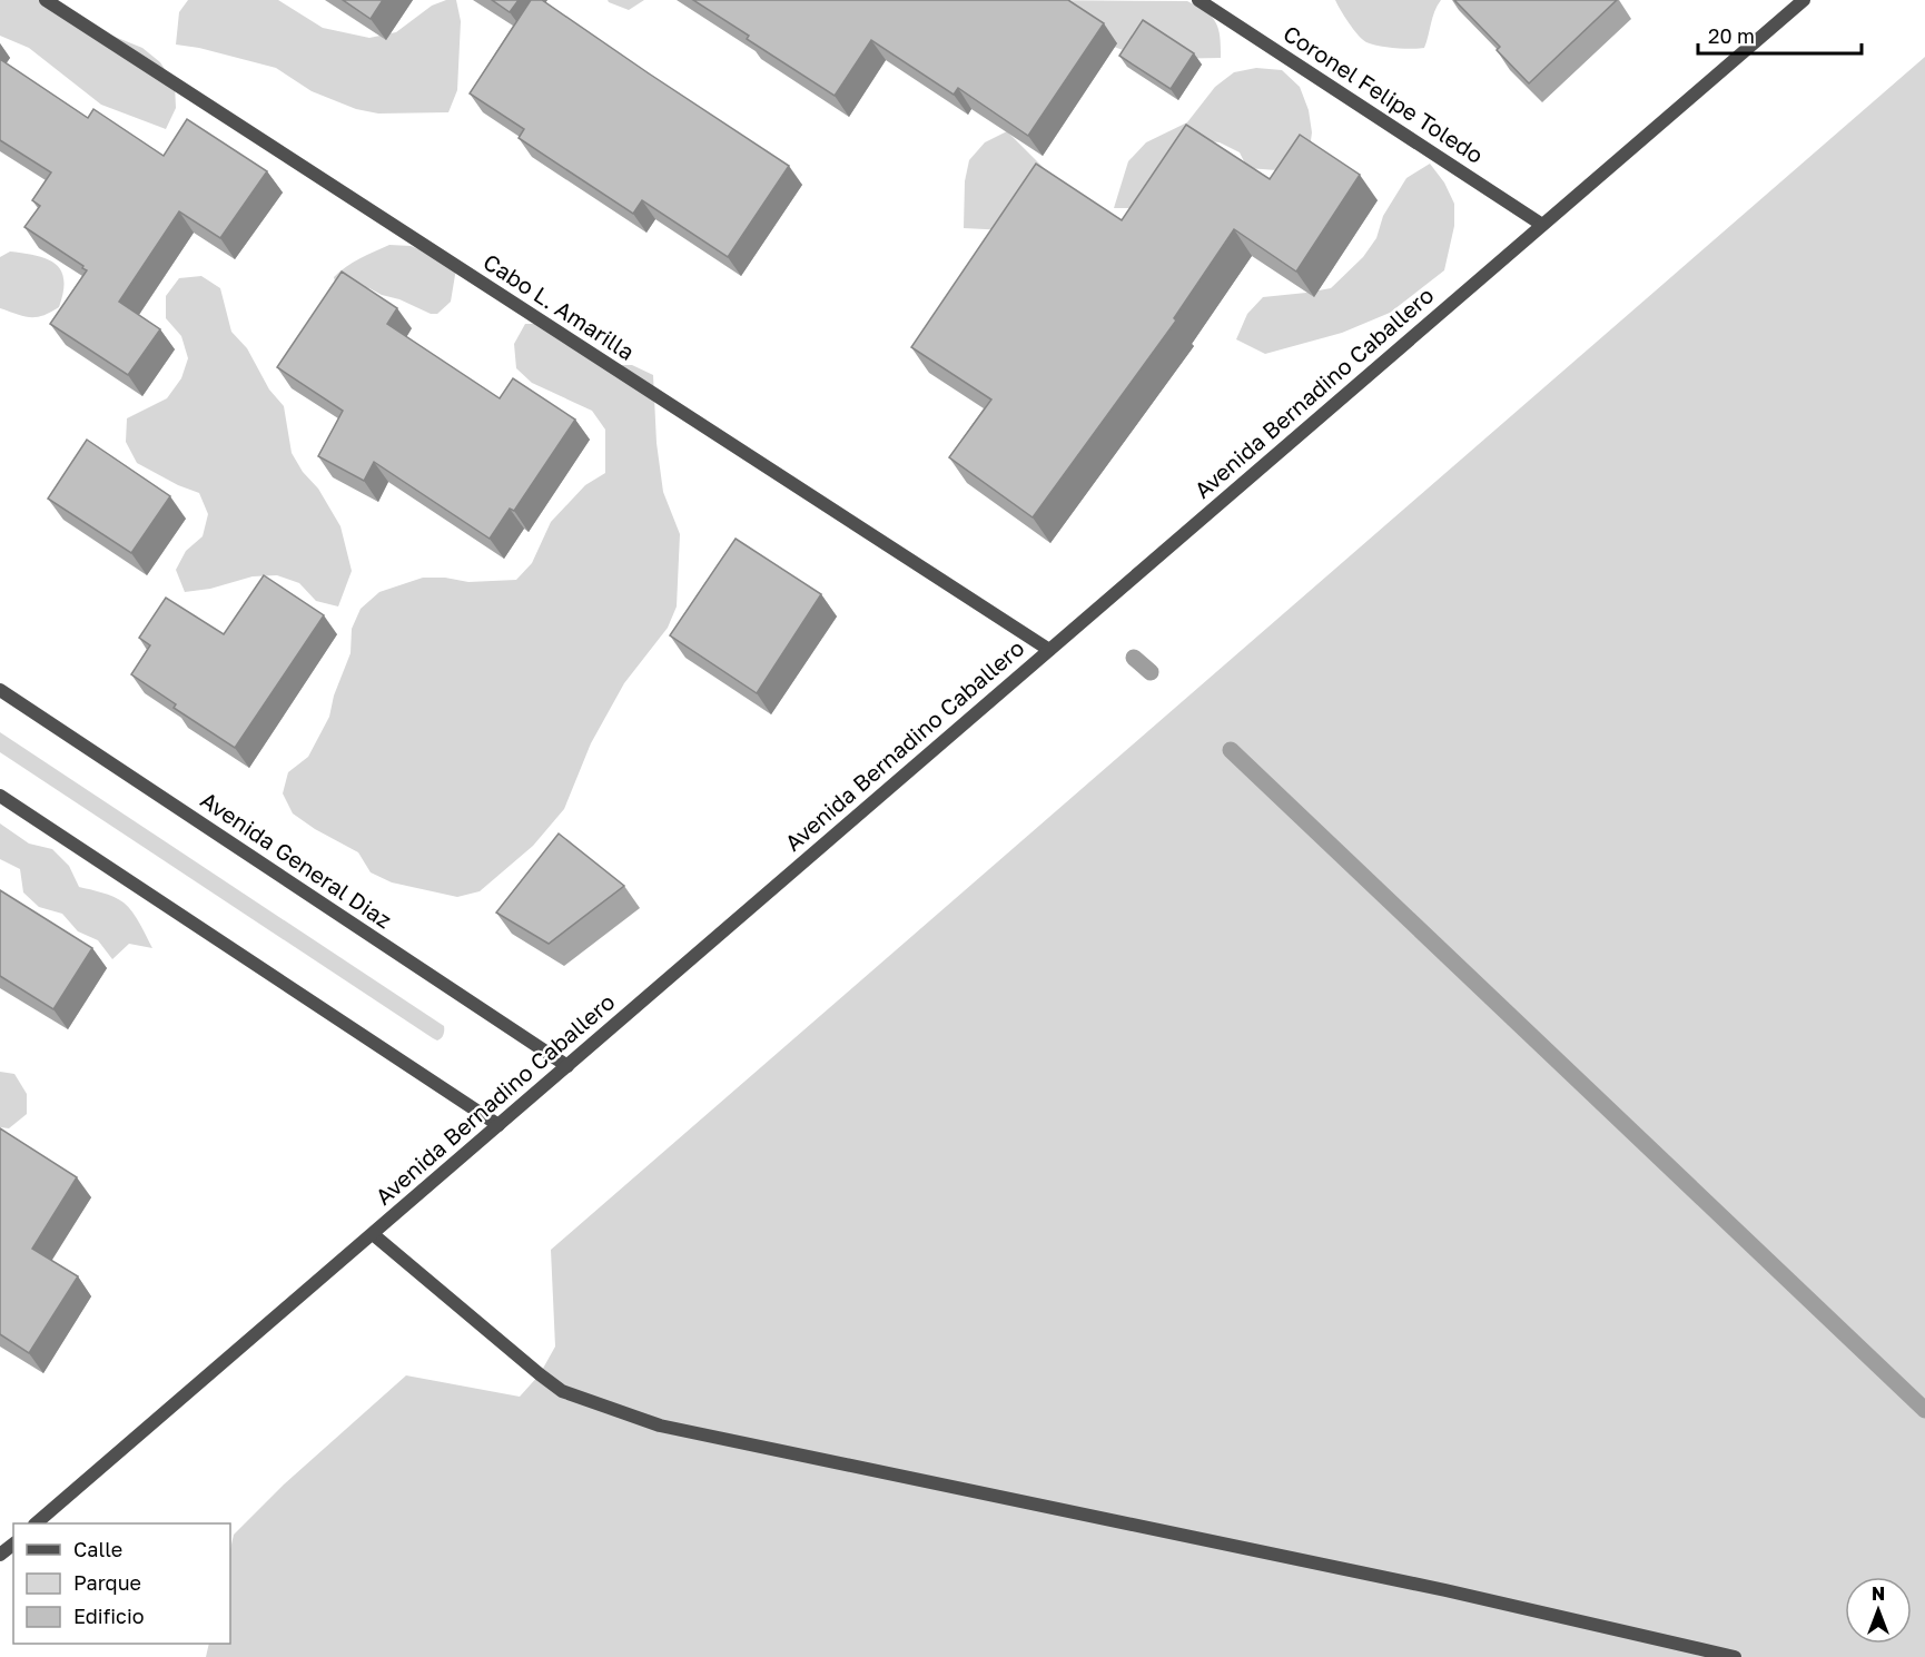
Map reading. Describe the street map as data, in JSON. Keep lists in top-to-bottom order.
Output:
{
  "streets": {
    "street": [
      "Coronel Felipe Toledo",
      "Cabo L. Amarilla",
      "Avenida Bernadino Caballero",
      "Avenida General Diaz"
    ]
  },
  "crossings": [
    ["Coronel Felipe Toledo", "Avenida Bernadino Caballero"],
    ["Cabo L. Amarilla", "Avenida Bernadino Caballero"],
    ["Avenida Bernadino Caballero", "Avenida General Diaz"]
  ],
  "legend": ["Calle", "Parque", "Edificio"],
  "scale_bar": "20 m",
  "north": "top"
}
